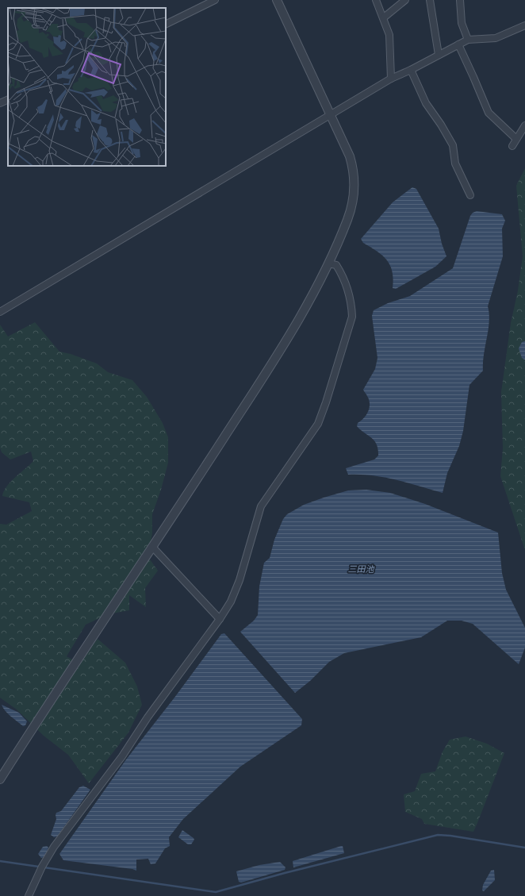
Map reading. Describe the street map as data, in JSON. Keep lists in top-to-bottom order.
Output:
{
  "water": ["三田池"]
}
